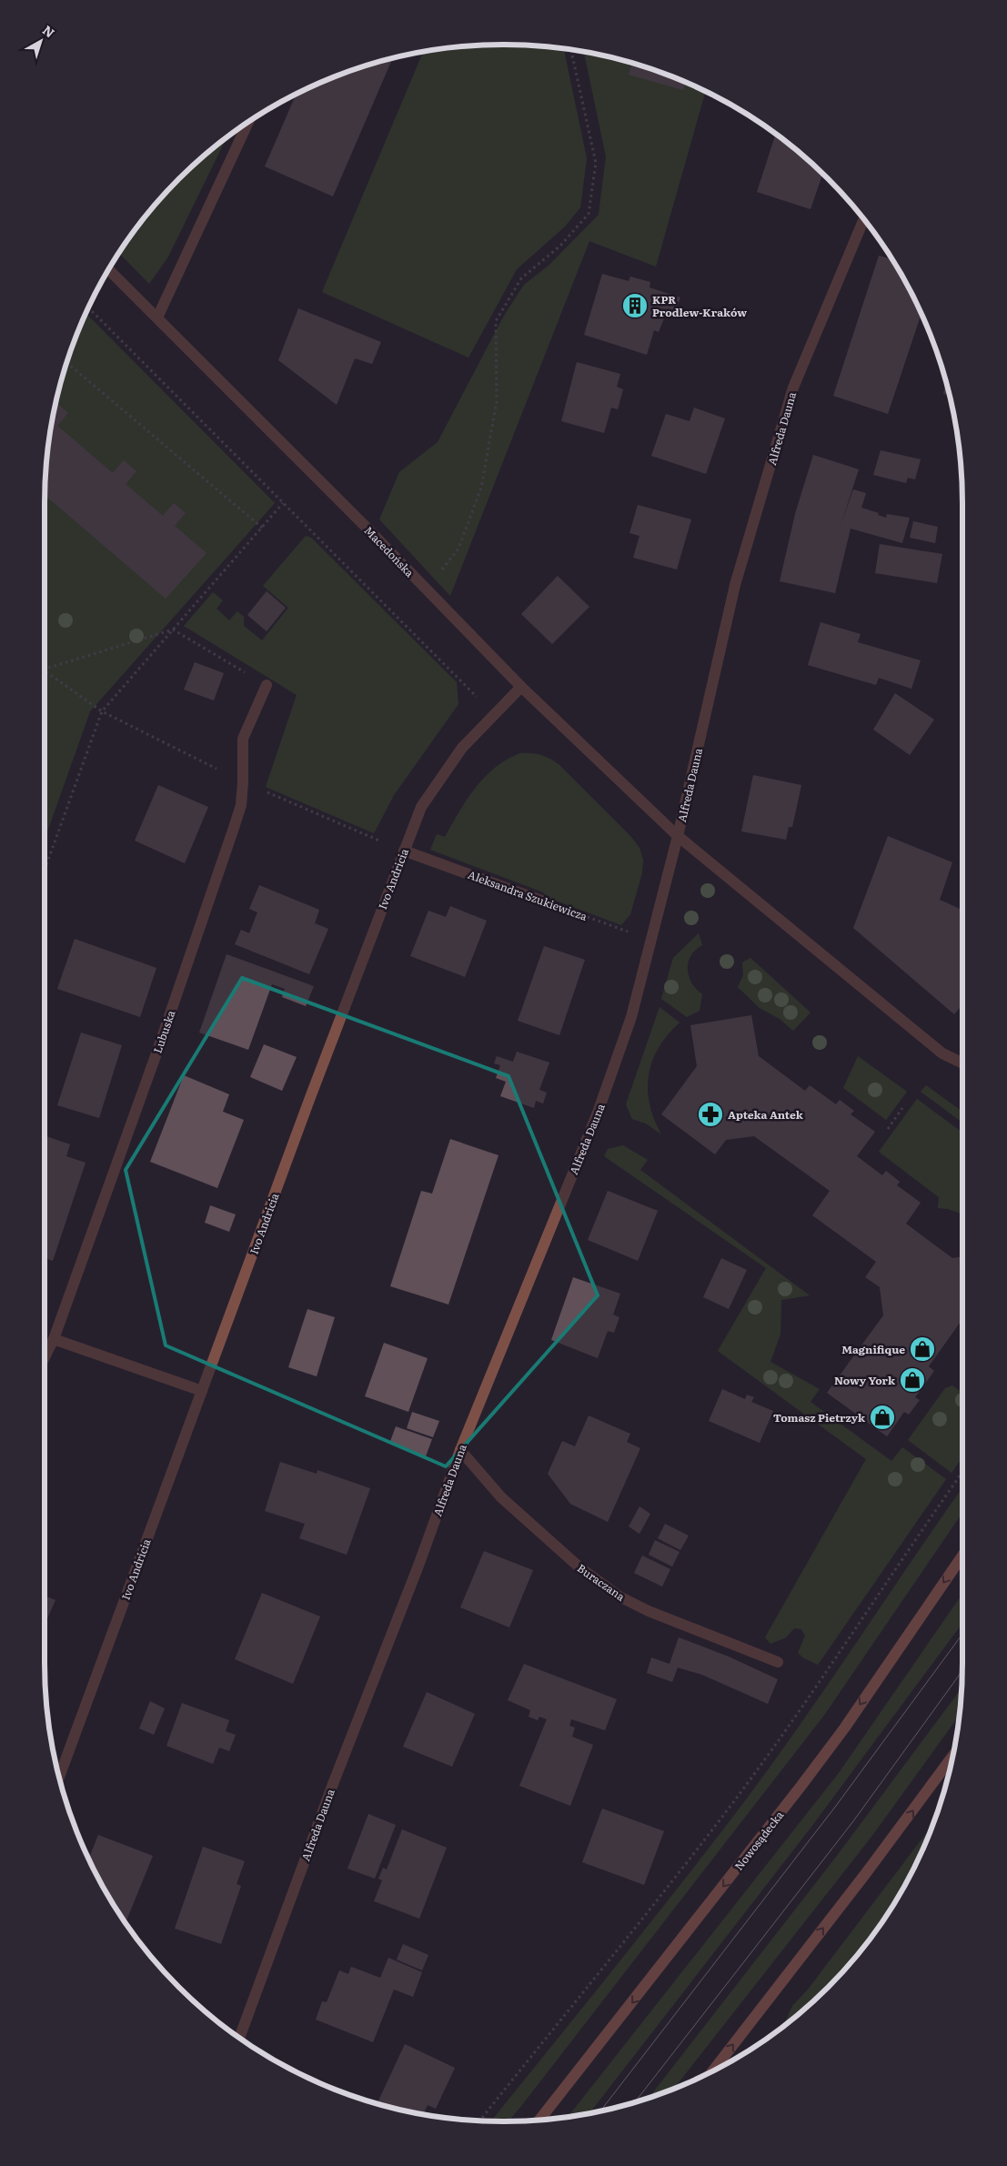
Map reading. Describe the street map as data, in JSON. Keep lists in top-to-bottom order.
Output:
{
  "streets": {
    "main road": ["Nowosądecka"],
    "street": [
      "Alfreda Dauna",
      "Macedońska",
      "Ivo Andricia",
      "Aleksandra Szukiewicza",
      "Lubuska",
      "Buraczana"
    ]
  },
  "crossings": [
    ["Alfreda Dauna", "Macedońska"],
    ["Alfreda Dauna", "Aleksandra Szukiewicza"],
    ["Alfreda Dauna", "Buraczana"],
    ["Macedońska", "Ivo Andricia"],
    ["Ivo Andricia", "Aleksandra Szukiewicza"]
  ],
  "one_way": ["Nowosądecka"],
  "places": {
    "building": ["KPR Prodlew-Kraków"],
    "pharmacy": ["Apteka Antek"],
    "shop": ["Magnifique", "Nowy York", "Tomasz Pietrzyk"]
  },
  "north": "top right"
}
